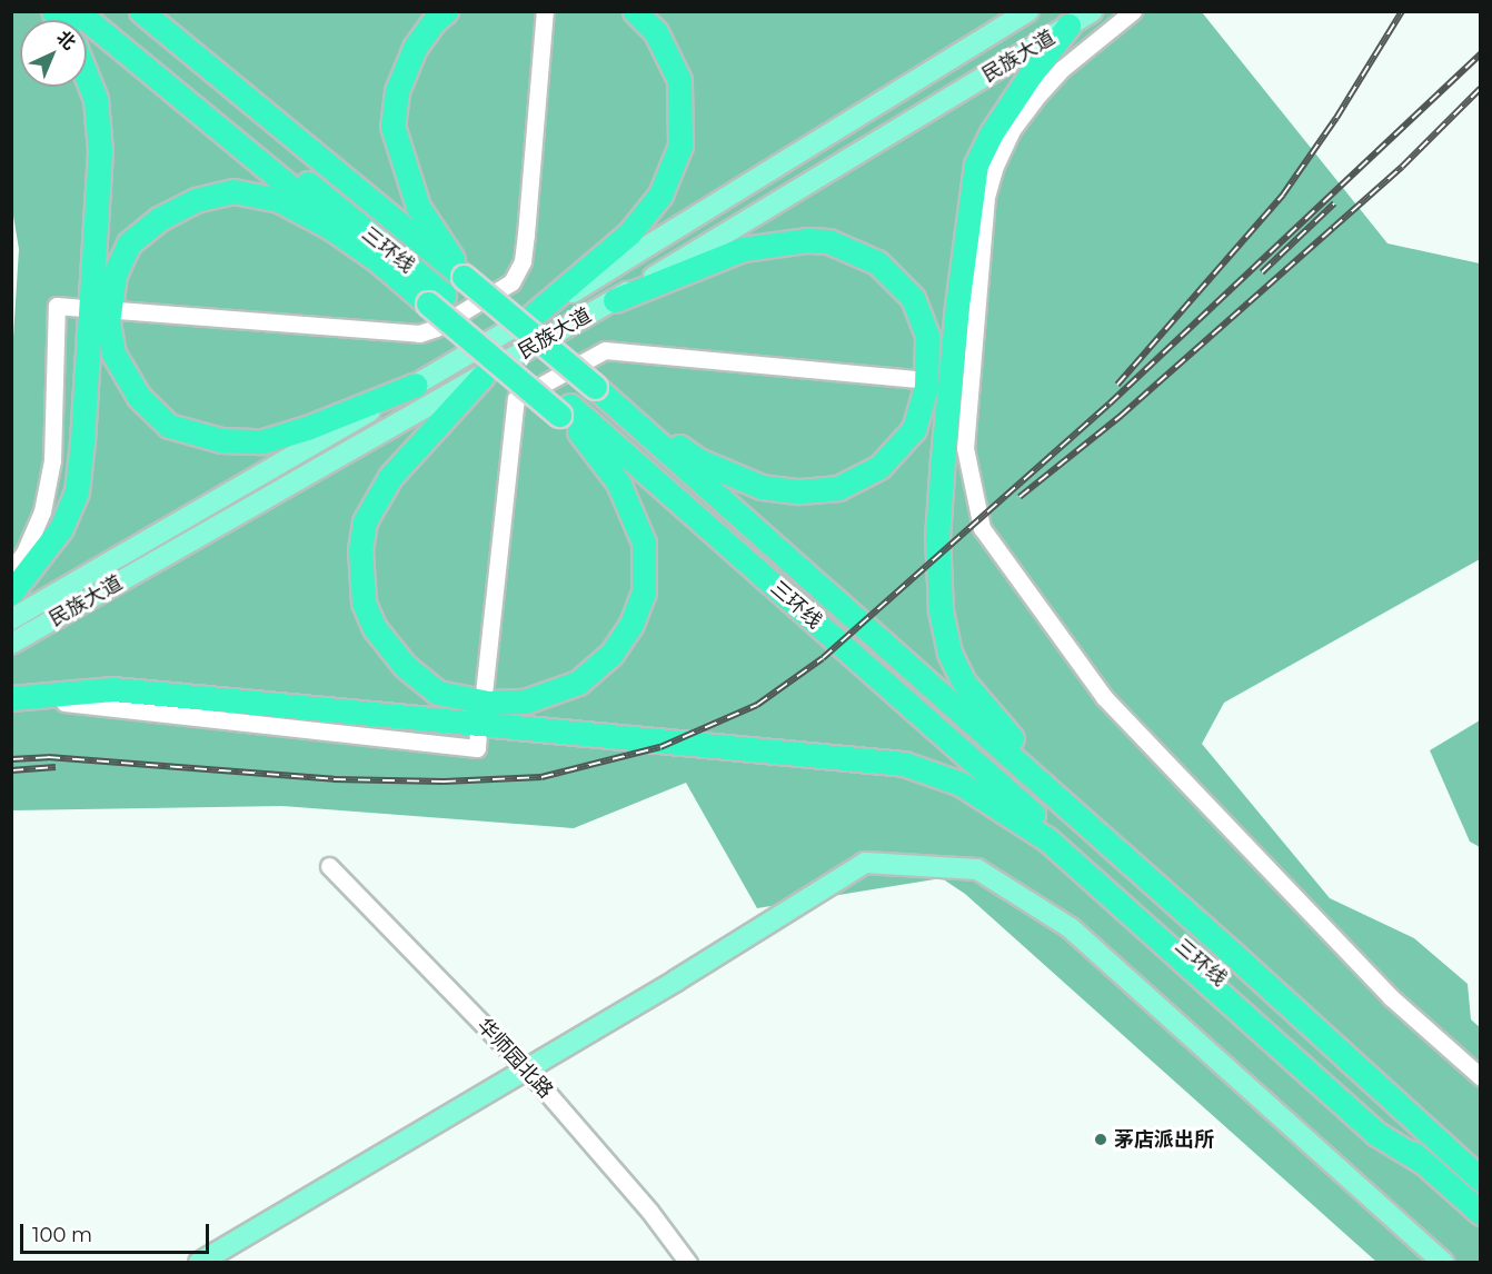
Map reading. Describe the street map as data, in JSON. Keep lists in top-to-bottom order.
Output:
{
  "streets": {
    "highway": ["三环线"],
    "main road": ["民族大道"],
    "street": ["华师园北路"]
  },
  "places": ["茅店派出所"],
  "scale_bar": "100 m",
  "north": "top right"
}
